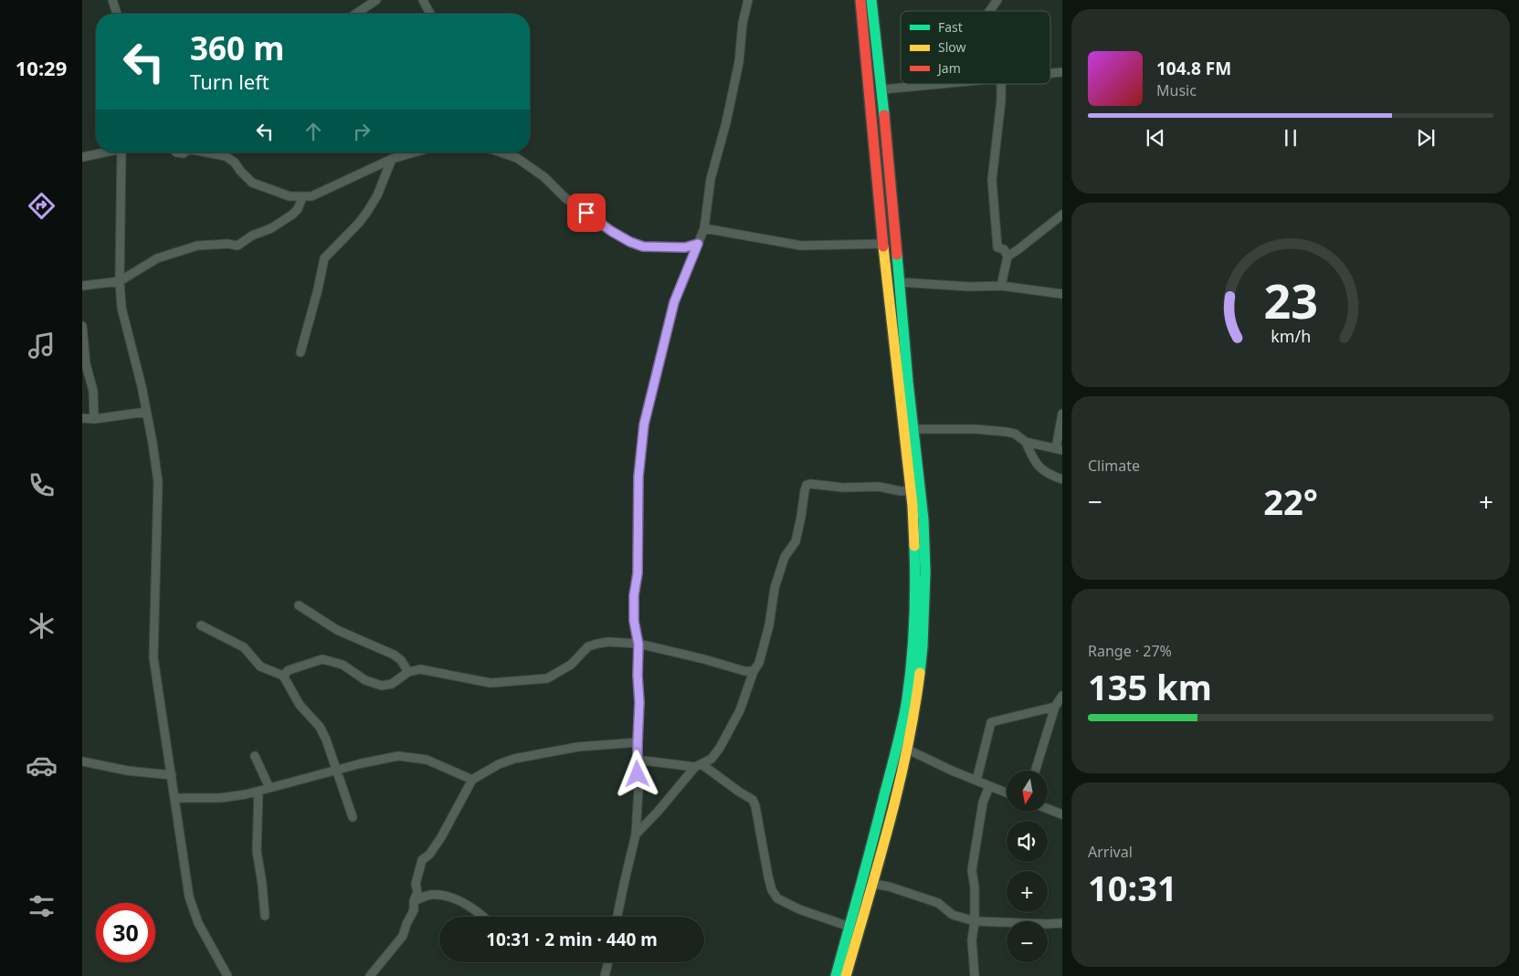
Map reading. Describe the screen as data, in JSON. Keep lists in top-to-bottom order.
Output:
{
  "legend": ["Fast", "Slow", "Jam"],
  "north": "bottom",
  "page": {
    "tabs": "10:29",
    "turn": ["360 m", "Turn left"],
    "song": ["104.8 FM", "Music"],
    "tile": [
      "Climate",
      ["Range · 27%", "135 km"],
      ["Arrival", "10:31"]
    ],
    "heat": ["−", "22°", "+"],
    "map_buttons": ["+", "−"],
    "limit": "30",
    "trip": "10:31 · 2 min · 440 m",
    "gauge": ["23", "km/h"]
  }
}
